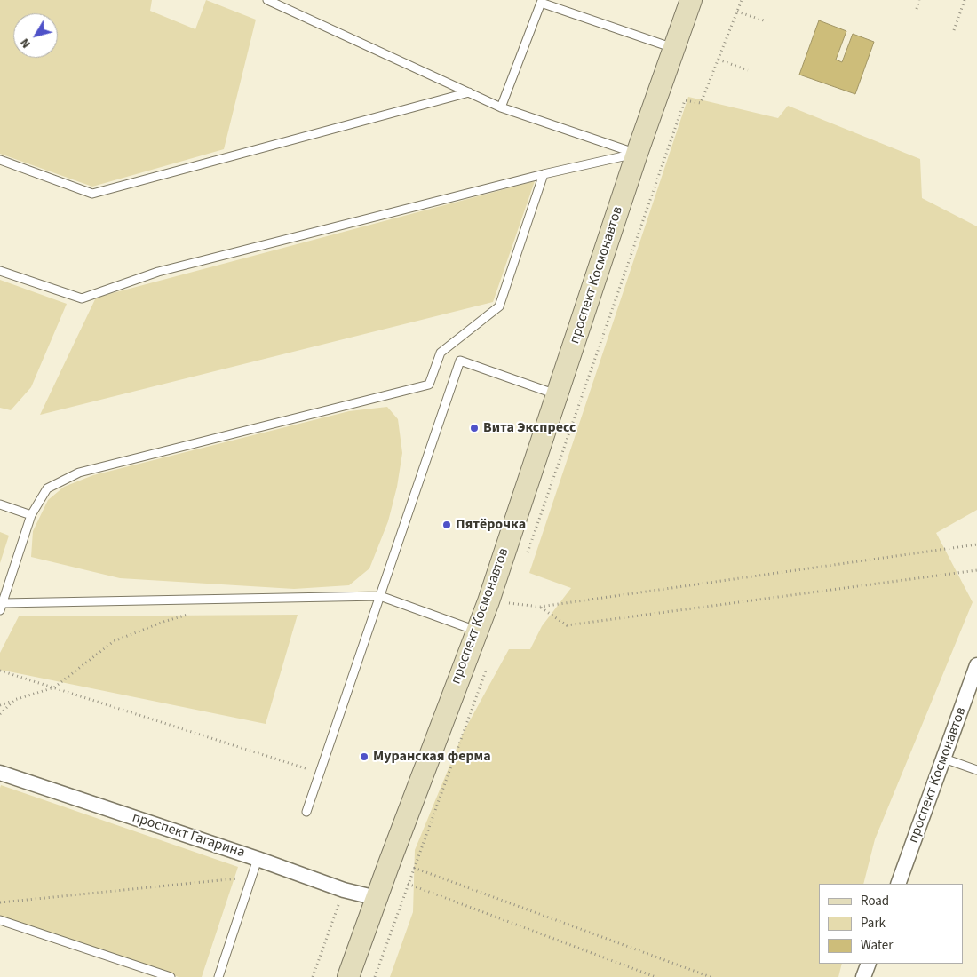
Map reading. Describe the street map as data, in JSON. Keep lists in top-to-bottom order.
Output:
{
  "streets": {
    "main road": ["проспект Космонавтов"],
    "street": ["проспект Гагарина"]
  },
  "crossings": [
    ["проспект Космонавтов", "проспект Гагарина"]
  ],
  "places": ["Вита Экспресс", "Пятёрочка", "Муранская ферма"],
  "legend": ["Road", "Park", "Water"],
  "north": "bottom left"
}
